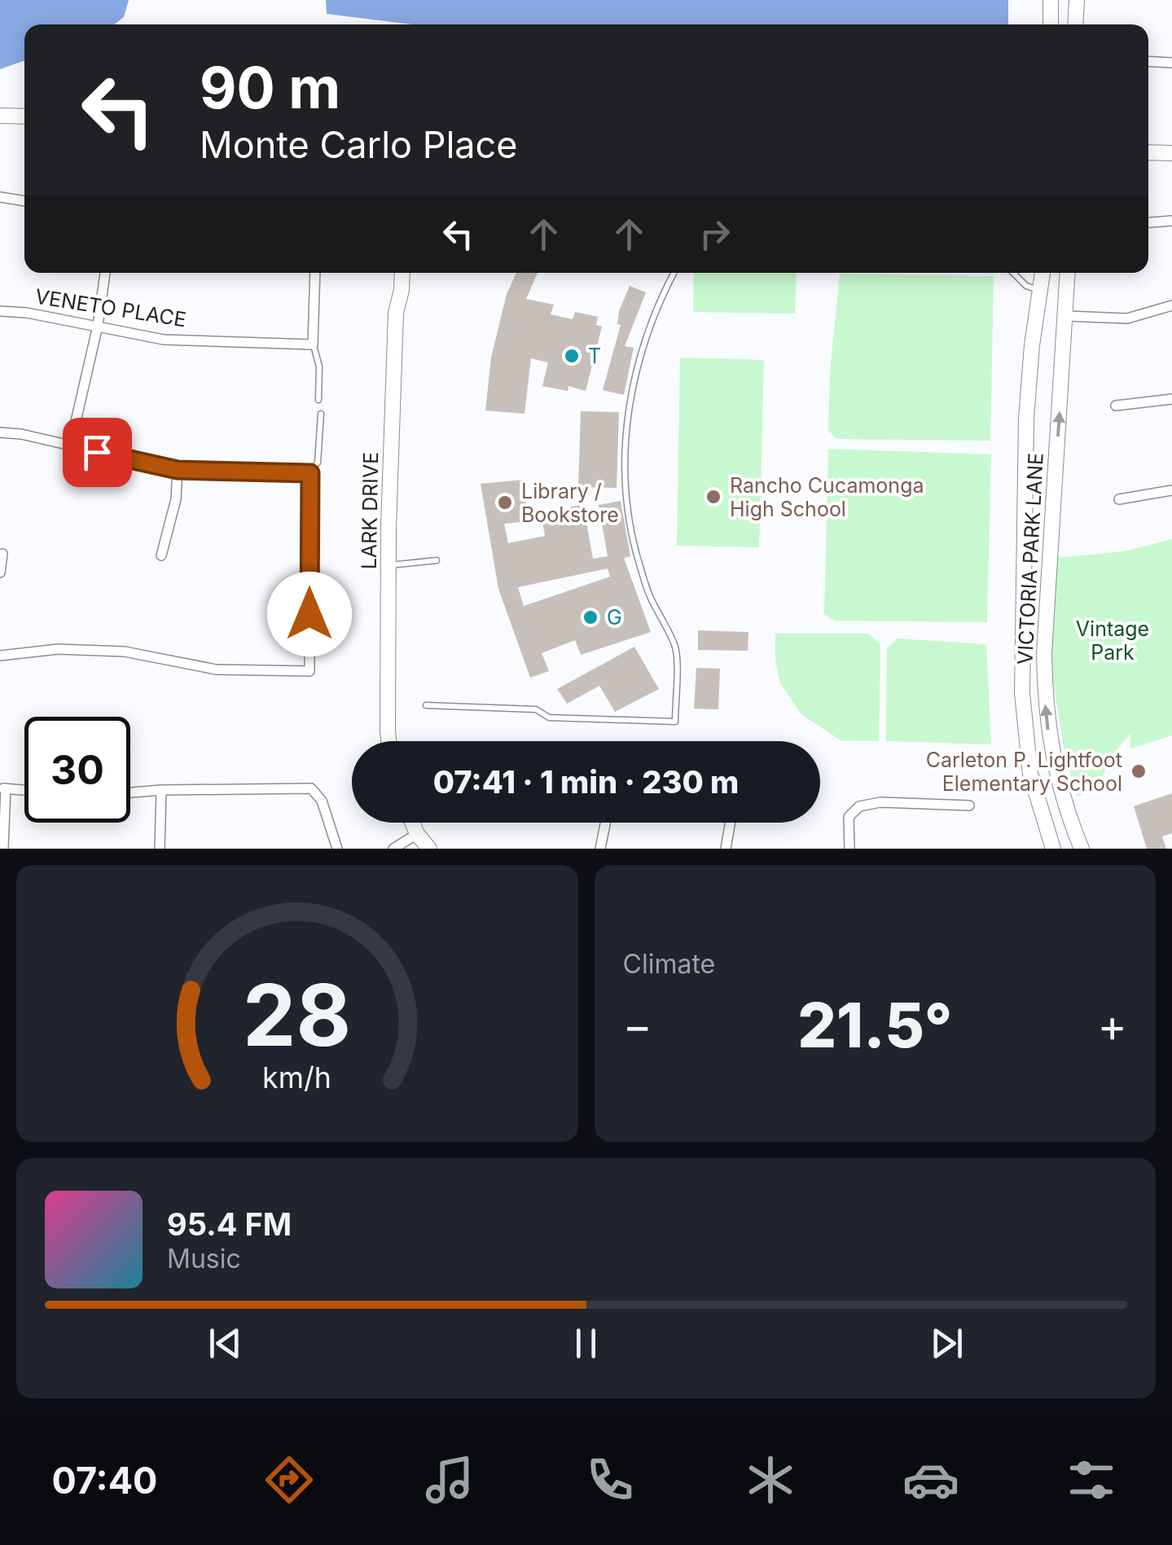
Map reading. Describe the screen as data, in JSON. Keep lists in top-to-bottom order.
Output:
{
  "streets": {
    "street": ["VENETO PLACE", "LARK DRIVE", "VICTORIA PARK LANE"]
  },
  "parks": ["Vintage Park"],
  "places": [
    "T",
    "Rancho Cucamonga High School",
    "Library / Bookstore",
    "G",
    "Carleton P. Lightfoot Elementary School"
  ],
  "page": {
    "turn": ["90 m", "Monte Carlo Place"],
    "limit": "30",
    "trip": "07:41 · 1 min · 230 m",
    "tile": "Climate",
    "heat": ["−", "21.5°", "+"],
    "song": ["95.4 FM", "Music"],
    "tabs": "07:40",
    "gauge": ["28", "km/h"]
  }
}
